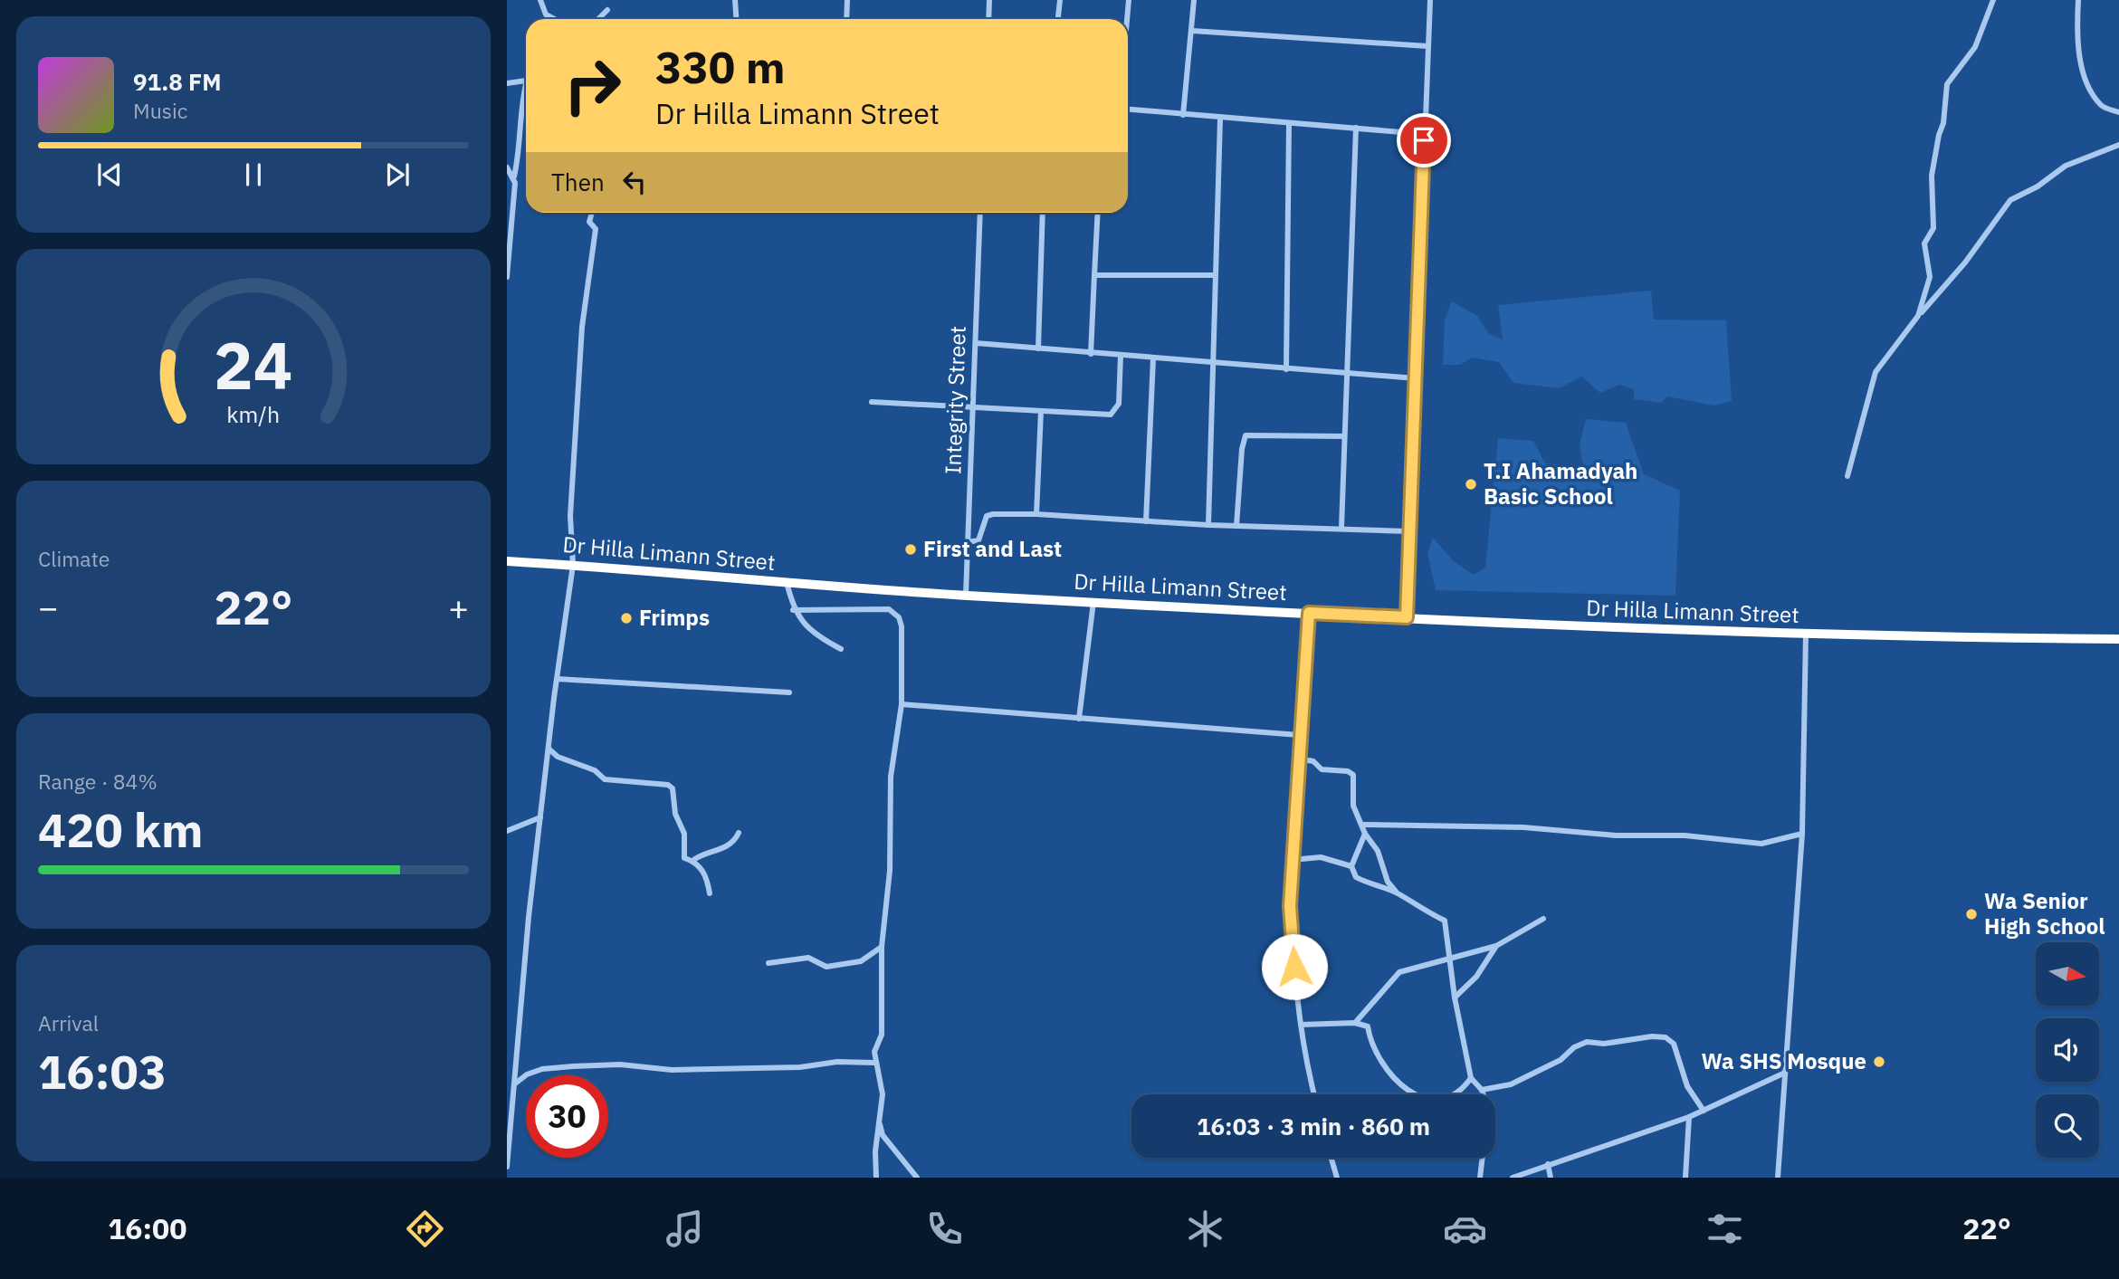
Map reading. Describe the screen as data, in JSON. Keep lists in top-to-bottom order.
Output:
{
  "streets": {
    "highway": ["Dr Hilla Limann Street"],
    "street": ["Integrity Street"]
  },
  "crossings": [
    ["Integrity Street", "Dr Hilla Limann Street"]
  ],
  "places": [
    "T.I Ahamadyah Basic School",
    "First and Last",
    "Frimps",
    "Wa Senior High School",
    "Wa SHS Mosque"
  ],
  "north": "right",
  "page": {
    "turn": ["330 m", "Dr Hilla Limann Street"],
    "song": ["91.8 FM", "Music"],
    "then": "Then",
    "tile": [
      "Climate",
      ["Range · 84%", "420 km"],
      ["Arrival", "16:03"]
    ],
    "heat": ["−", "22°", "+"],
    "limit": "30",
    "trip": "16:03 · 3 min · 860 m",
    "tabs": ["16:00", "22°"],
    "gauge": ["24", "km/h"]
  }
}
